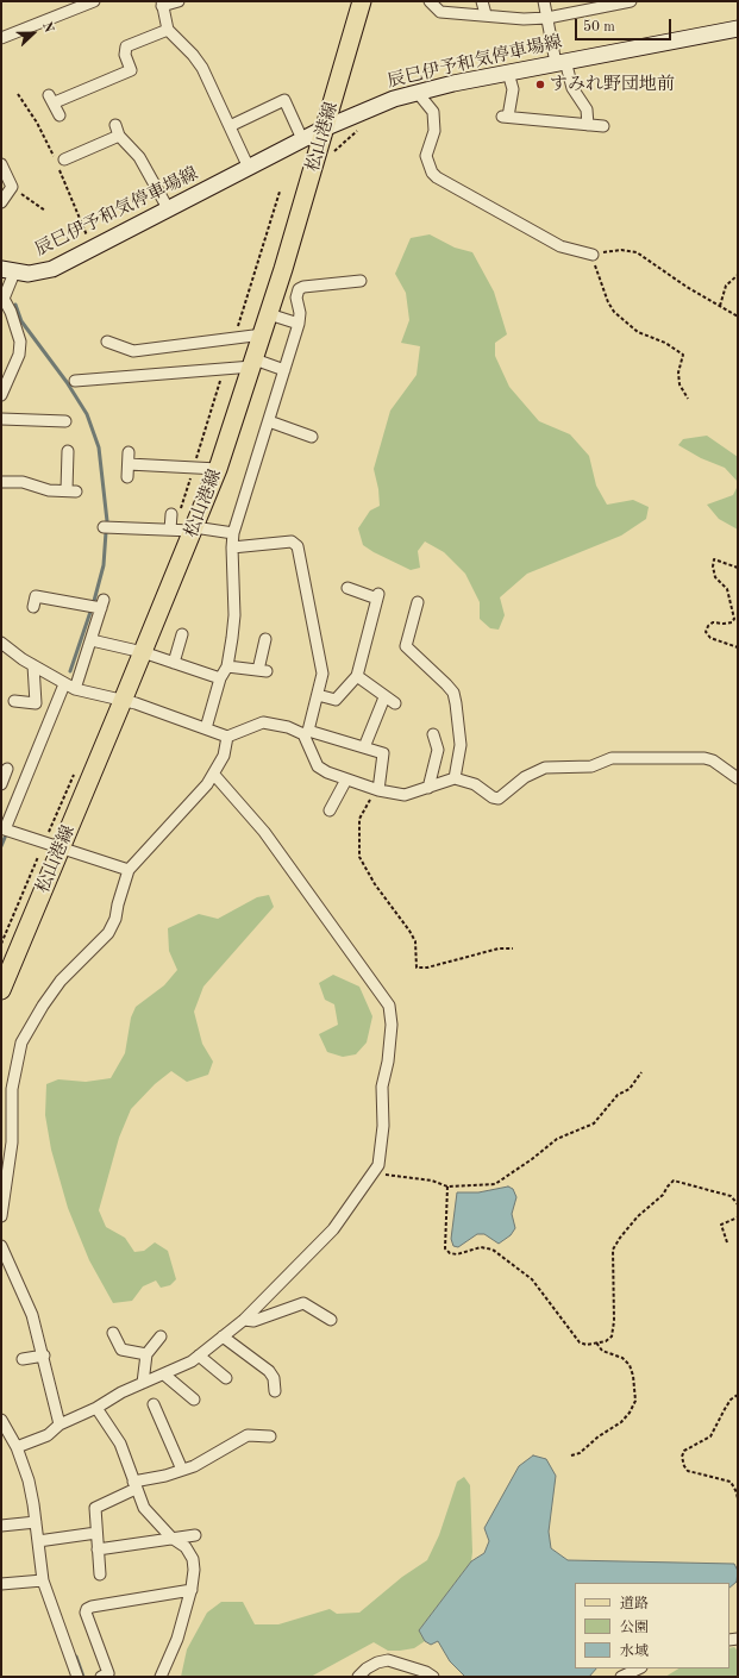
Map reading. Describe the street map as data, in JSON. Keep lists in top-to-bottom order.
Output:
{
  "streets": {
    "main road": ["辰巳伊予和気停車場線", "松山港線"]
  },
  "crossings": [
    ["辰巳伊予和気停車場線", "松山港線"]
  ],
  "places": ["すみれ野団地前"],
  "legend": ["道路", "公園", "水域"],
  "scale_bar": "50 m",
  "north": "right"
}
